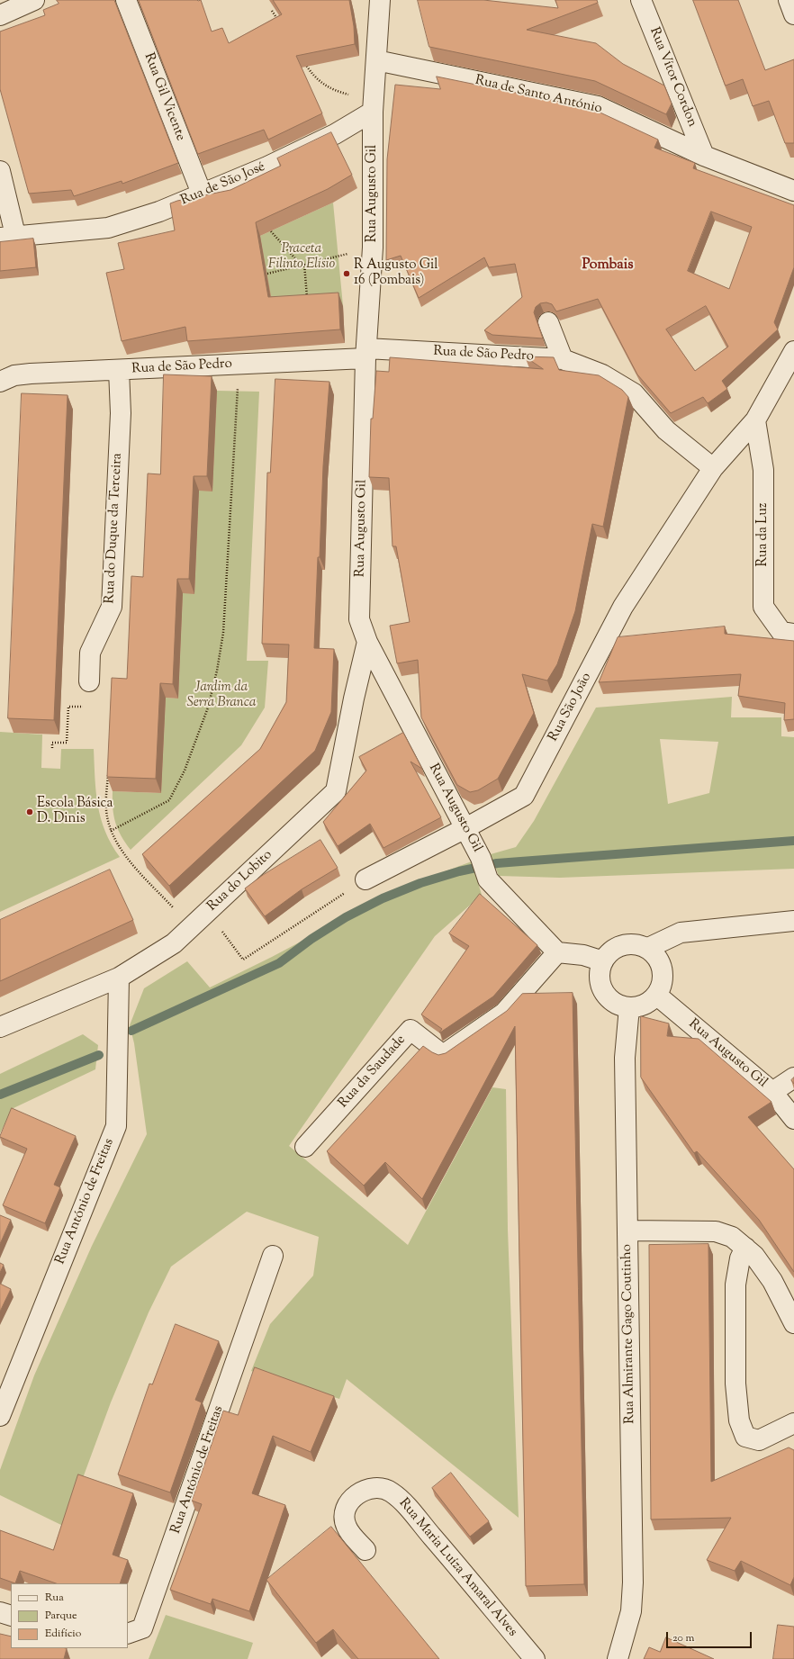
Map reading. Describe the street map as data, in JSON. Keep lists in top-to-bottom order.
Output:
{
  "streets": {
    "street": [
      "Rua Vítor Cordon",
      "Rua de Santo António",
      "Rua Gil Vicente",
      "Rua de São José",
      "Rua Augusto Gil",
      "Rua de São Pedro",
      "Rua do Duque da Terceira",
      "Rua da Luz",
      "Rua São João",
      "Rua do Lobito",
      "Rua da Saudade",
      "Rua António de Freitas",
      "Rua Almirante Gago Coutinho",
      "Rua Maria Luíza Amaral Alves"
    ]
  },
  "crossings": [
    ["Rua Vítor Cordon", "Rua de Santo António"],
    ["Rua de Santo António", "Rua Augusto Gil"],
    ["Rua Gil Vicente", "Rua de São José"],
    ["Rua de São José", "Rua Augusto Gil"],
    ["Rua Augusto Gil", "Rua de São Pedro"],
    ["Rua Augusto Gil", "Rua São João"],
    ["Rua Augusto Gil", "Rua do Lobito"],
    ["Rua Augusto Gil", "Rua da Saudade"],
    ["Rua Augusto Gil", "Rua Almirante Gago Coutinho"],
    ["Rua de São Pedro", "Rua do Duque da Terceira"],
    ["Rua de São Pedro", "Rua São João"],
    ["Rua da Luz", "Rua São João"],
    ["Rua do Lobito", "Rua António de Freitas"]
  ],
  "districts": ["Pombais"],
  "parks": ["Praceta Filinto Elísio", "Jardim da Serra Branca"],
  "places": ["R Augusto Gil 16 (Pombais)", "Escola Básica D. Dinis"],
  "legend": ["Rua", "Parque", "Edifício"],
  "scale_bar": "20 m"
}
